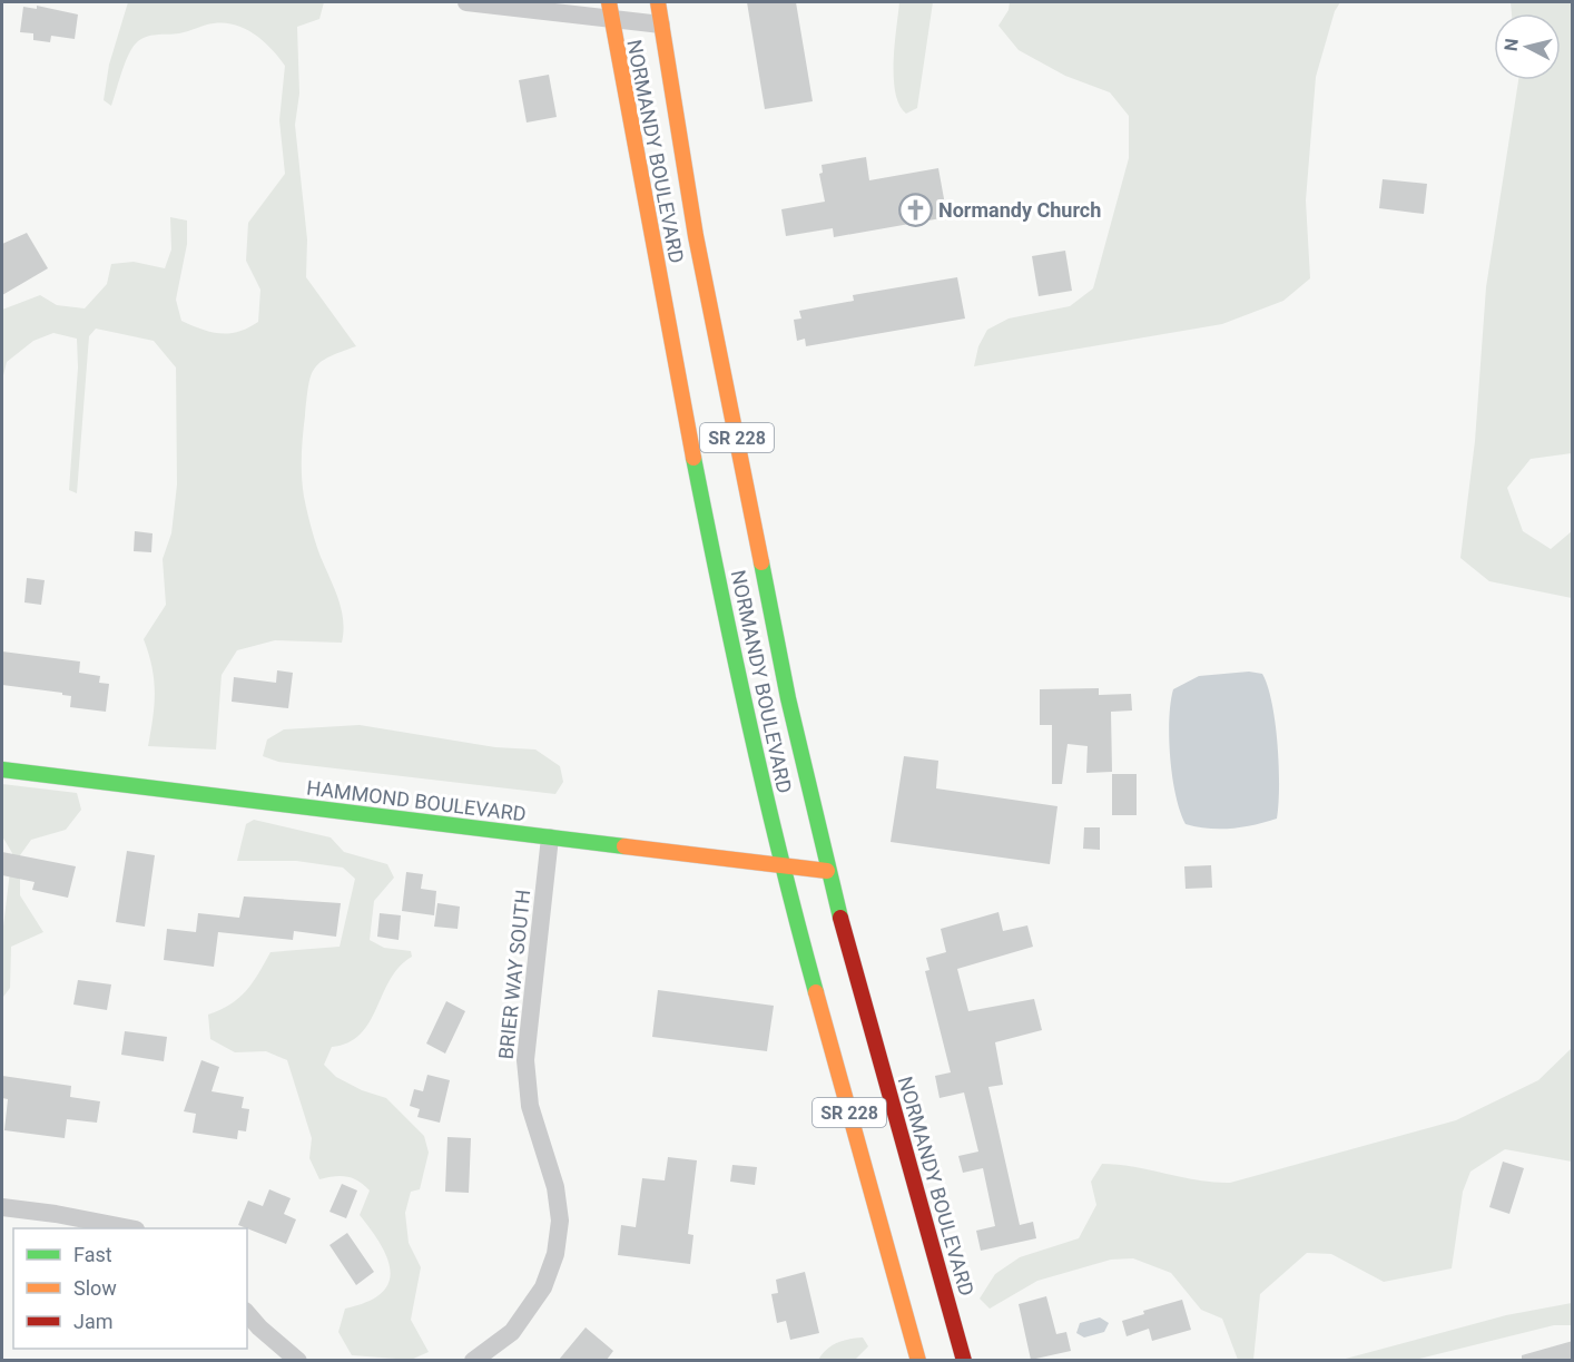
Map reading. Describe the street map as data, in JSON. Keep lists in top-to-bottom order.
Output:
{
  "streets": {
    "main road": ["NORMANDY BOULEVARD", "SR 228", "HAMMOND BOULEVARD"],
    "street": ["BRIER WAY SOUTH"]
  },
  "crossings": [
    ["NORMANDY BOULEVARD", "HAMMOND BOULEVARD"],
    ["HAMMOND BOULEVARD", "BRIER WAY SOUTH"]
  ],
  "places": {
    "church": ["Normandy Church"]
  },
  "legend": ["Fast", "Slow", "Jam"],
  "north": "left"
}
